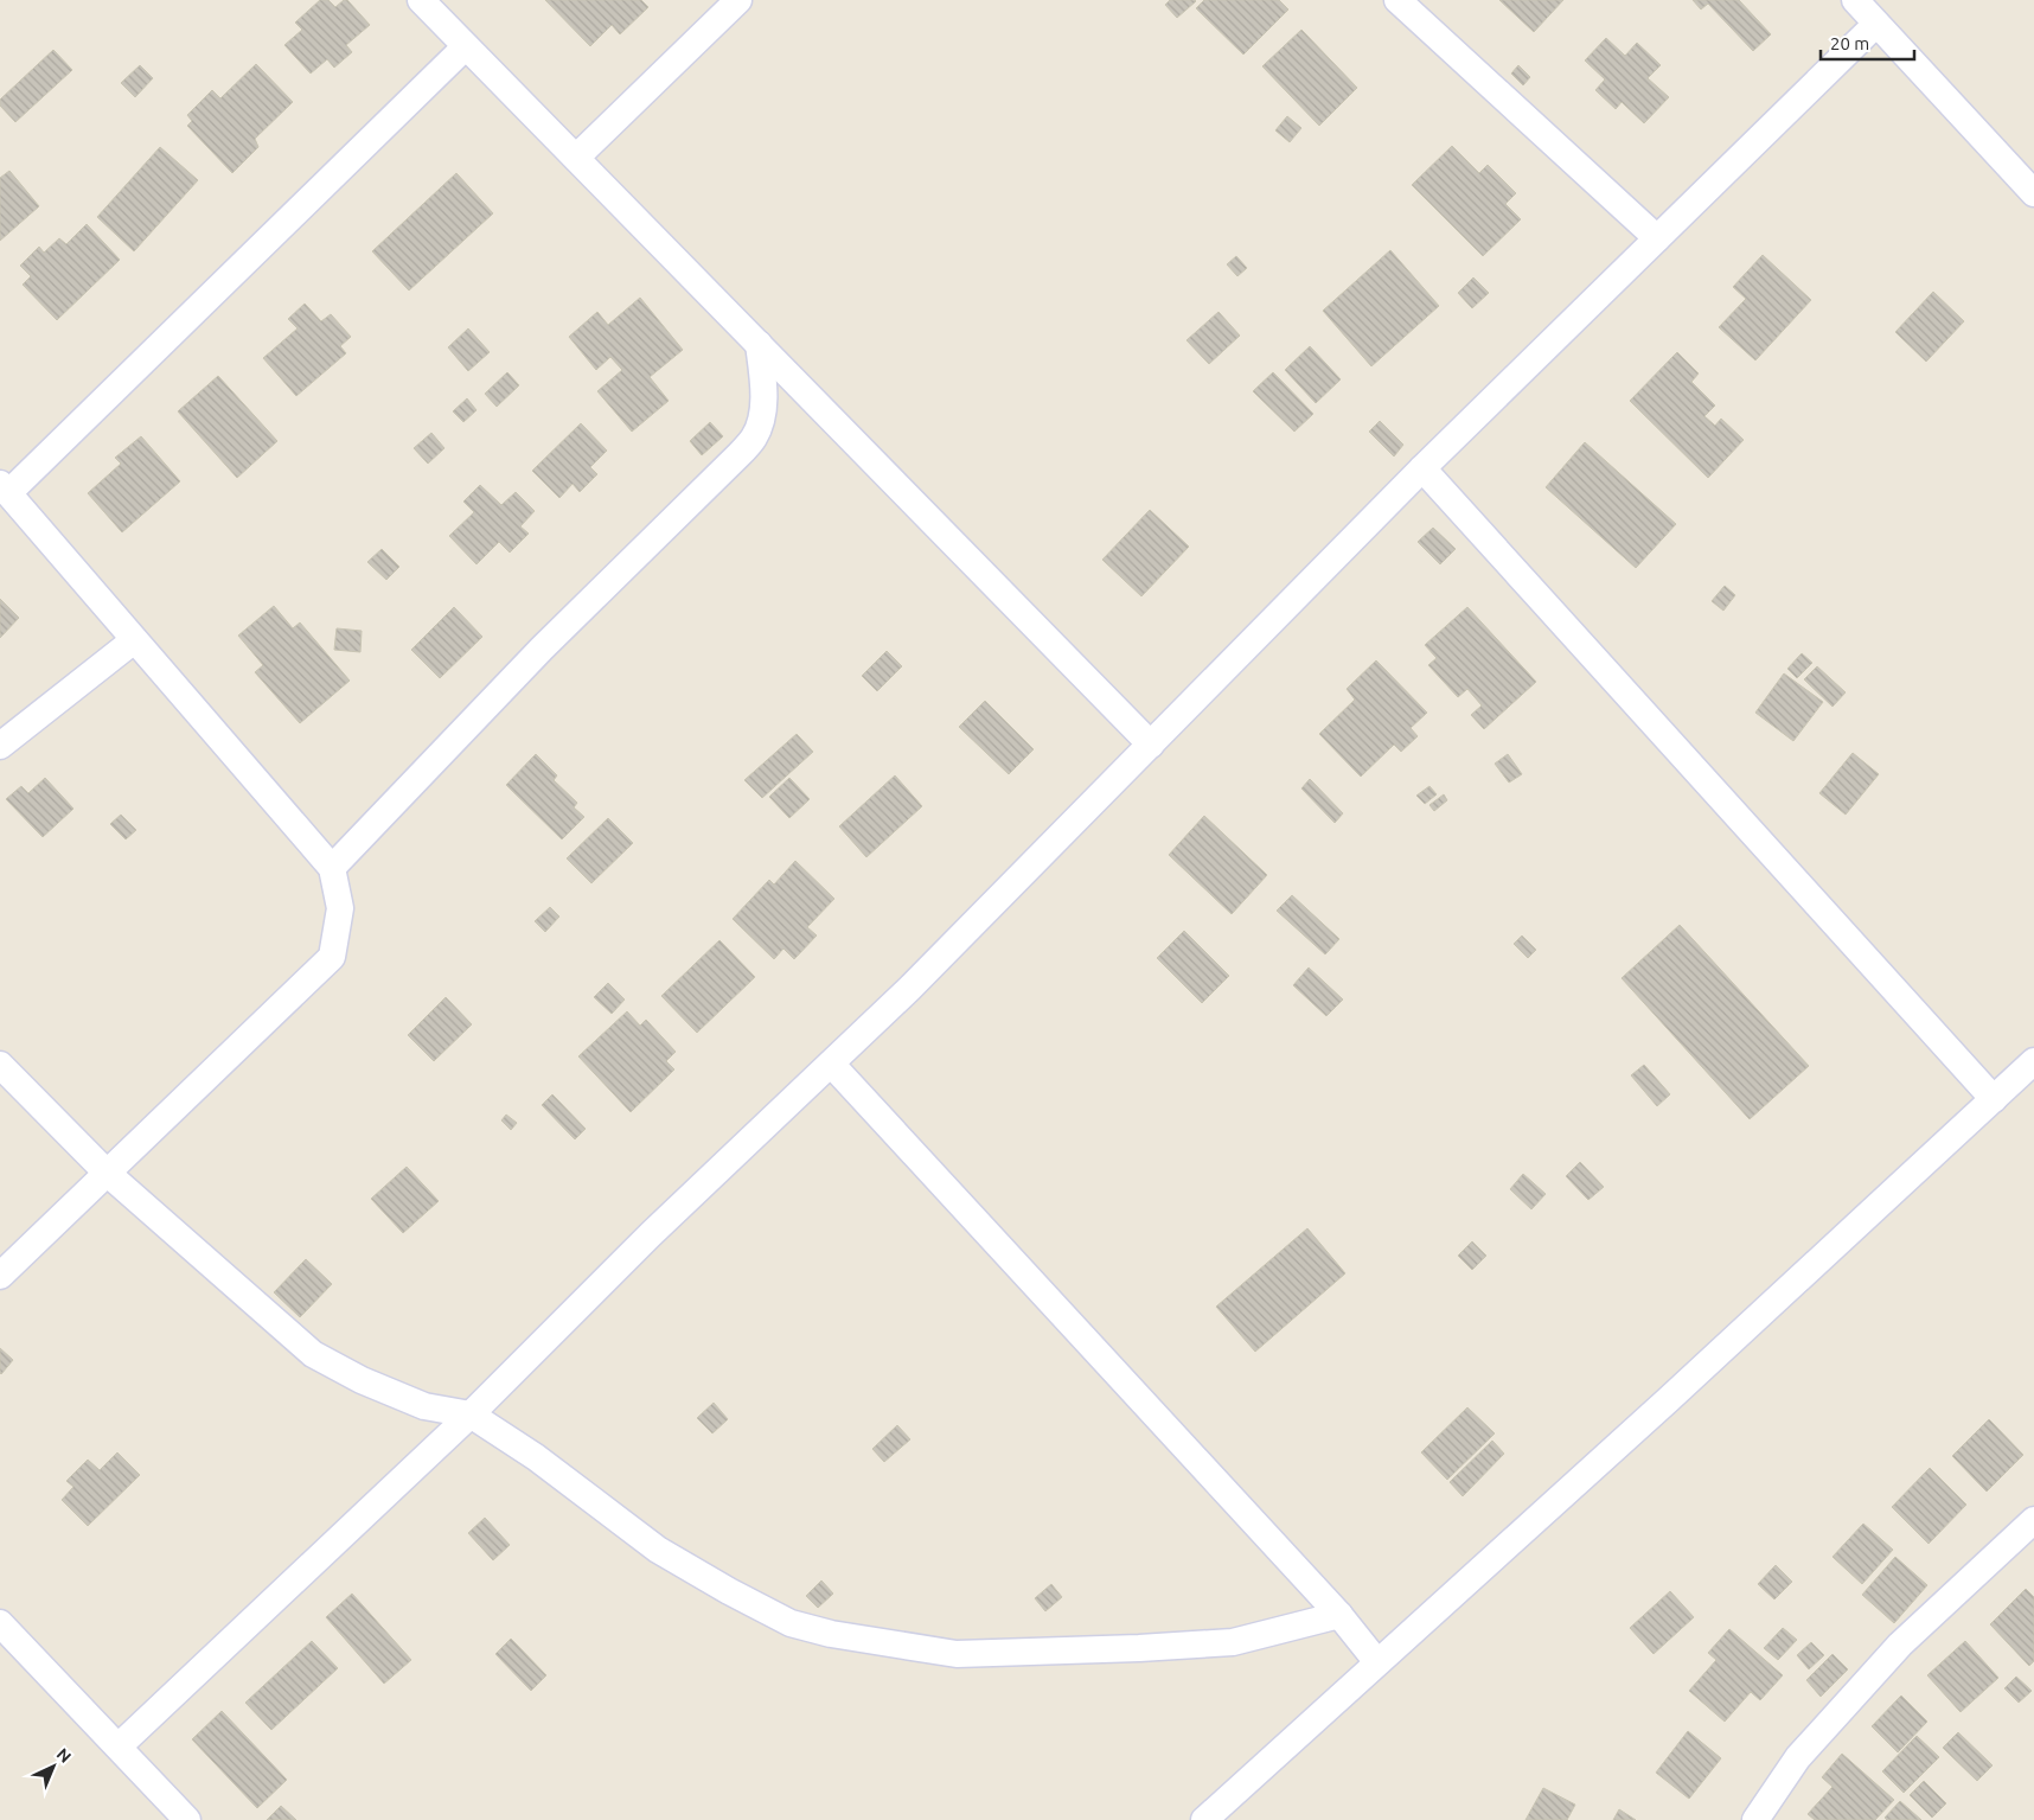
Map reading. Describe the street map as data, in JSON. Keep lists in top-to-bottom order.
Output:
{
  "scale_bar": "20 m",
  "north": "top right"
}
